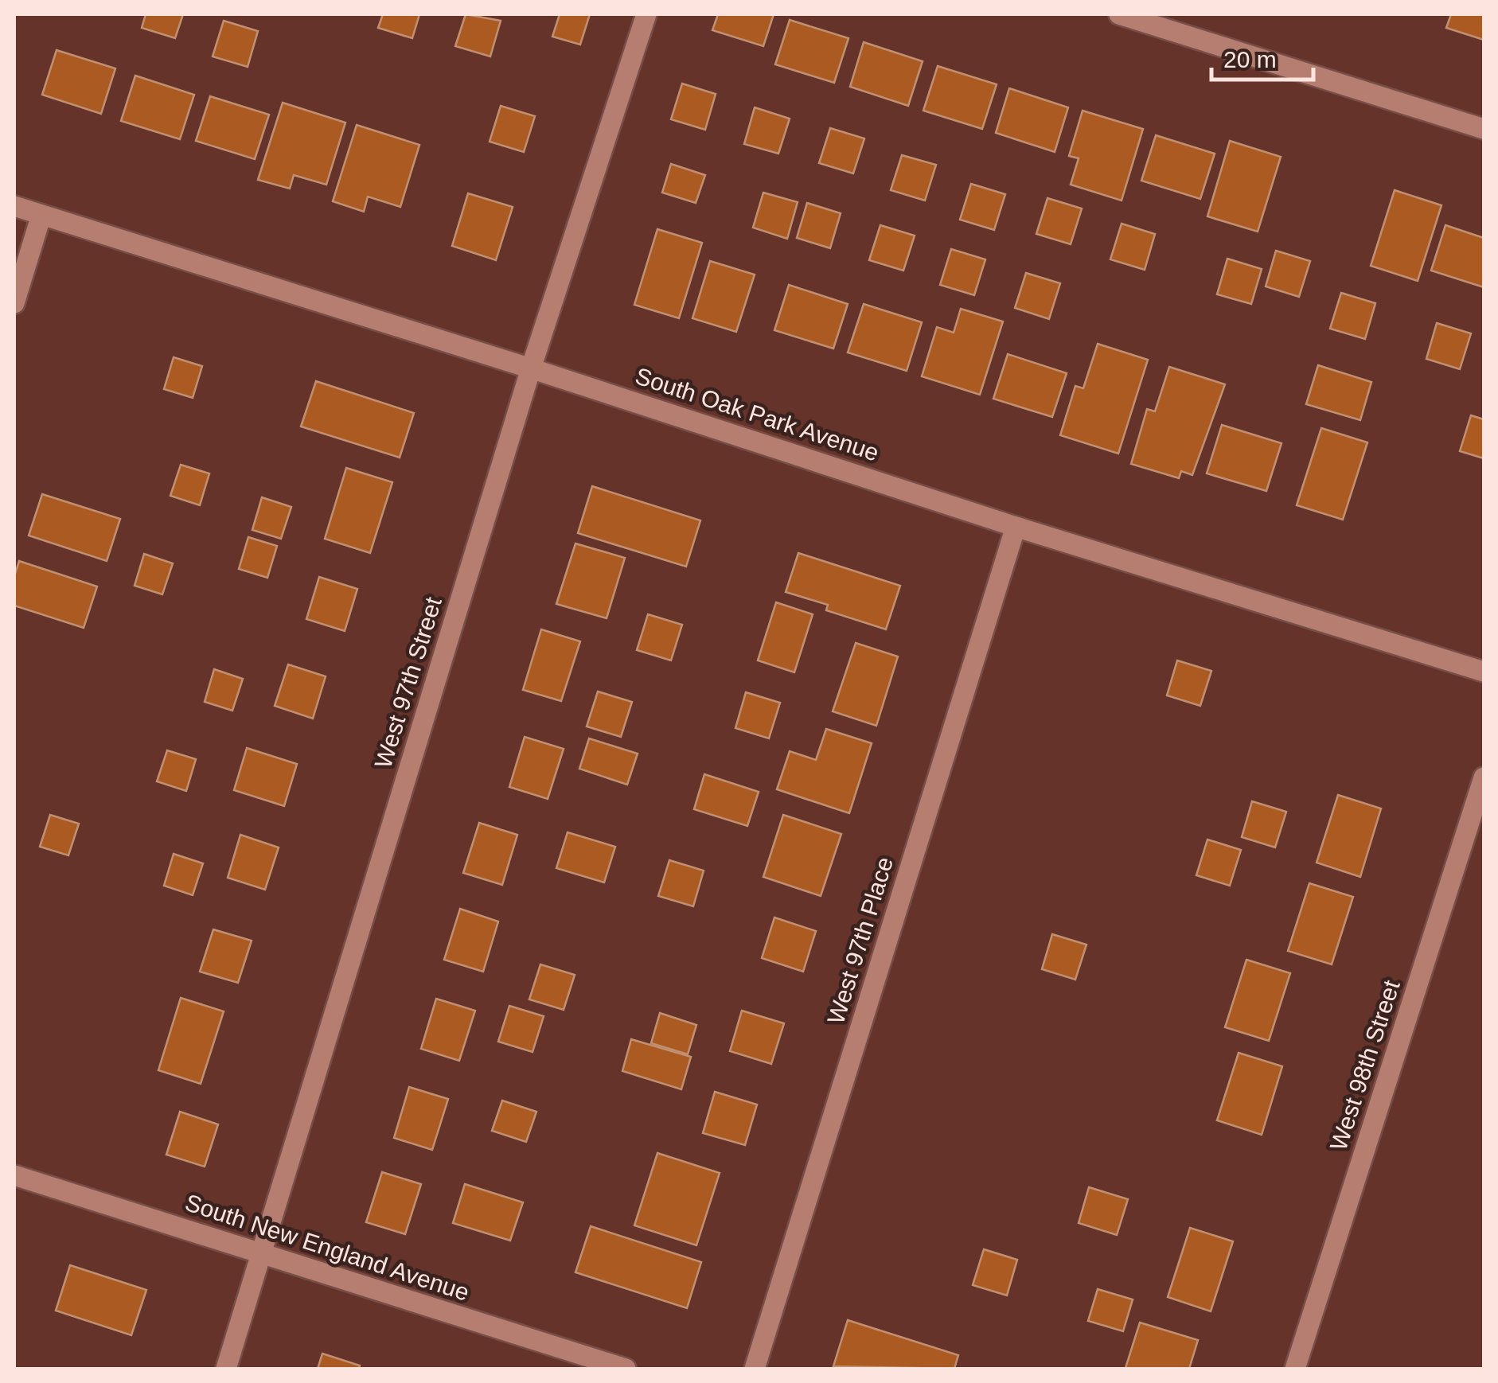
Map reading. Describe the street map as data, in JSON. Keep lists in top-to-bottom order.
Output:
{
  "streets": {
    "street": [
      "South Oak Park Avenue",
      "West 97th Street",
      "West 97th Place",
      "West 98th Street",
      "South New England Avenue"
    ]
  },
  "crossings": [
    ["South Oak Park Avenue", "West 97th Street"],
    ["South Oak Park Avenue", "West 97th Place"],
    ["West 97th Street", "South New England Avenue"]
  ],
  "scale_bar": "20 m"
}
